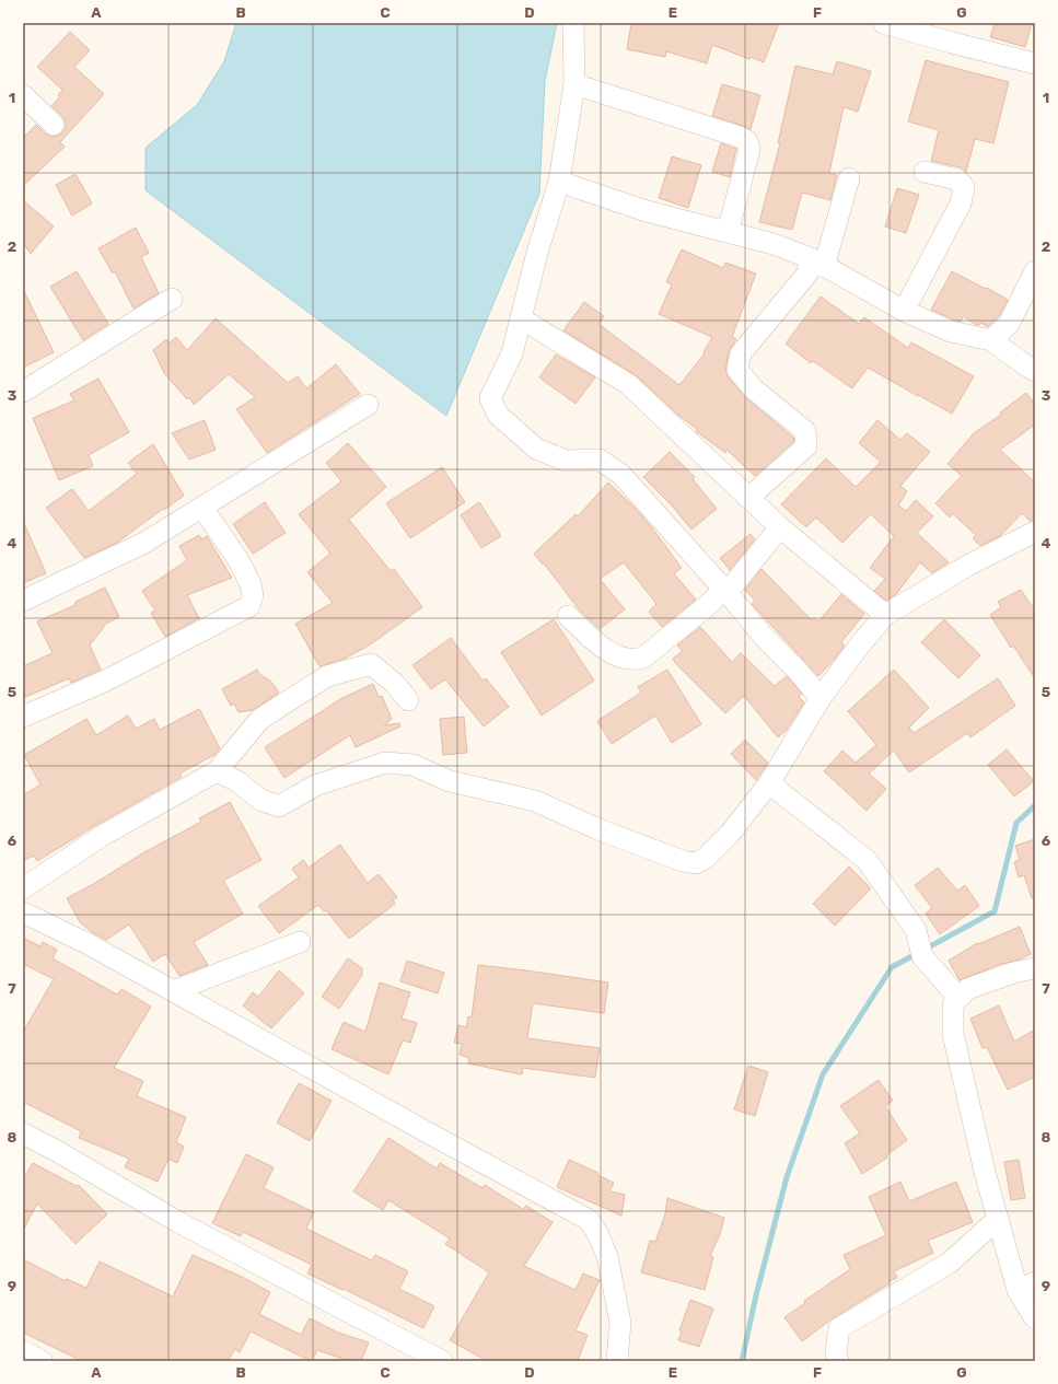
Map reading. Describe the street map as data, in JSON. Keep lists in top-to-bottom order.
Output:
{
  "grid": {
    "columns": [
      "A",
      "B",
      "C",
      "D",
      "E",
      "F",
      "G"
    ],
    "rows": [
      "1",
      "2",
      "3",
      "4",
      "5",
      "6",
      "7",
      "8",
      "9"
    ]
  }
}
